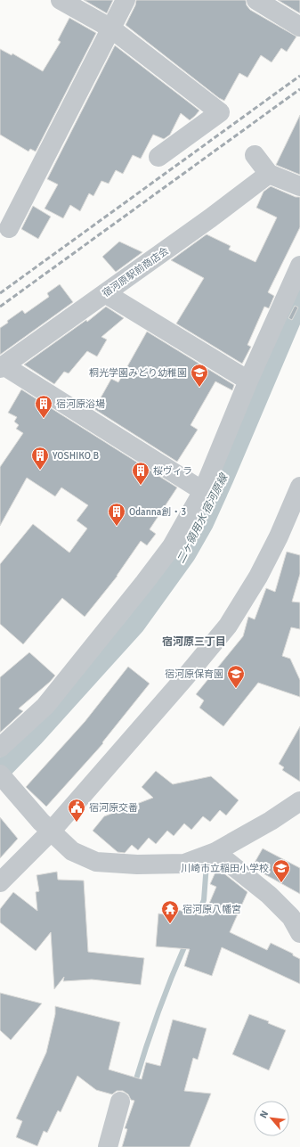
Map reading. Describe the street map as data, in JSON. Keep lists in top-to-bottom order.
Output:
{
  "streets": {
    "street": ["宿河原駅前商店会"]
  },
  "districts": ["宿河原三丁目"],
  "water": ["二ヶ領用水 宿河原線"],
  "places": {
    "school or university": ["桐光学園みどり幼稚園", "宿河原保育園", "川崎市立稲田小学校"],
    "building": [
      "宿河原浴場",
      "YOSHIKO B",
      "桜ヴィラ",
      "Odanna創・3"
    ],
    "public building": ["宿河原交番"],
    "temple": ["宿河原八幡宮"]
  },
  "north": "top left"
}
